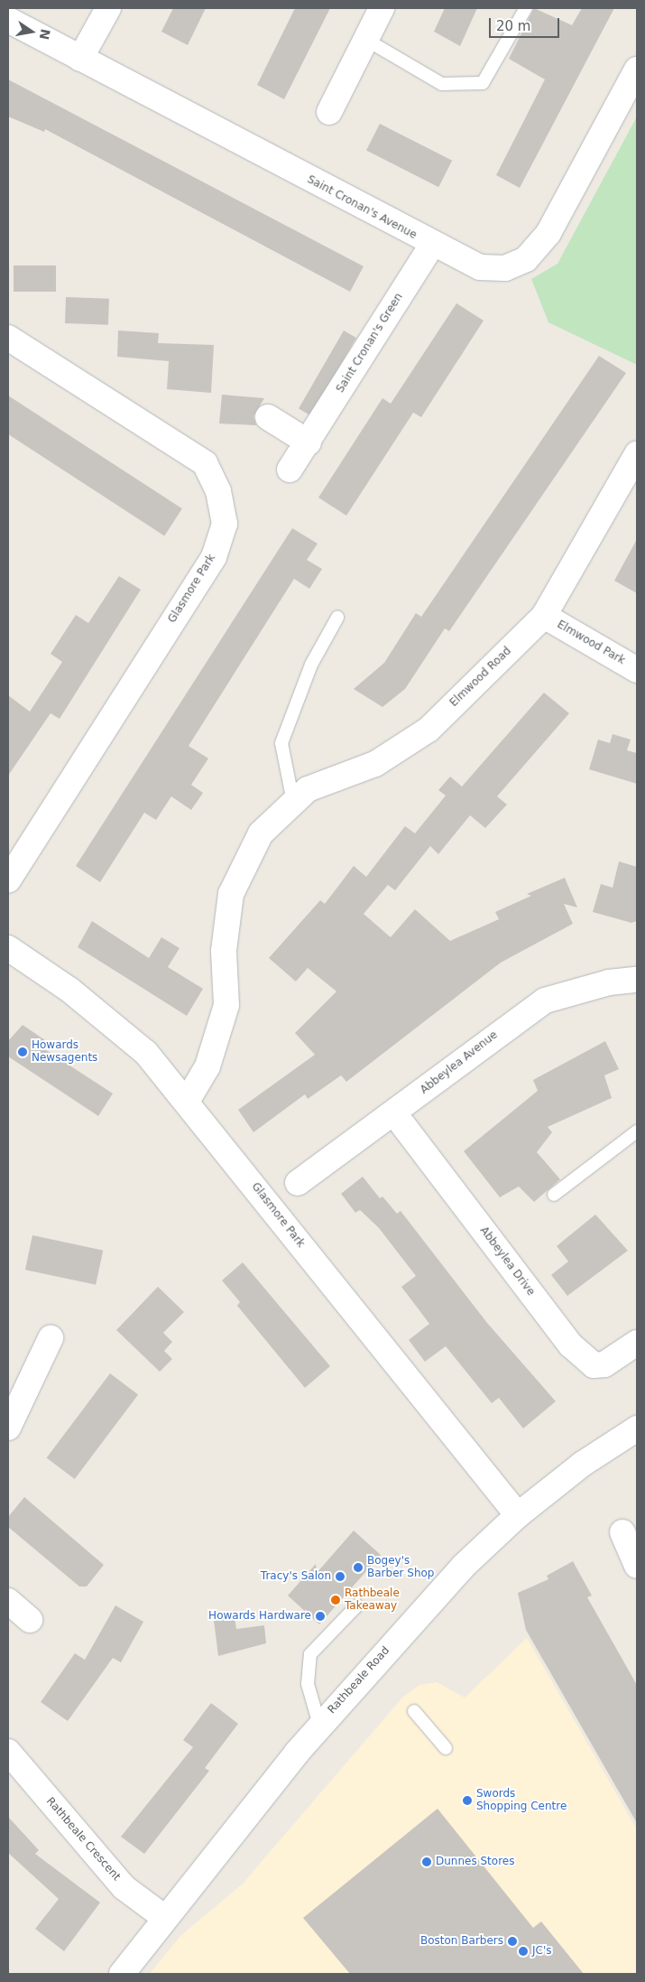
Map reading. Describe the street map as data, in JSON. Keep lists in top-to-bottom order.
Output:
{
  "streets": {
    "street": [
      "Saint Cronan's Avenue",
      "Saint Cronan's Green",
      "Glasmore Park",
      "Elmwood Park",
      "Elmwood Road",
      "Abbeylea Avenue",
      "Abbeylea Drive",
      "Rathbeale Road",
      "Rathbeale Crescent"
    ]
  },
  "crossings": [
    ["Saint Cronan's Avenue", "Saint Cronan's Green"],
    ["Glasmore Park", "Elmwood Road"],
    ["Glasmore Park", "Rathbeale Road"],
    ["Elmwood Park", "Elmwood Road"],
    ["Abbeylea Avenue", "Abbeylea Drive"],
    ["Rathbeale Road", "Rathbeale Crescent"]
  ],
  "places": [
    "Howards Newsagents",
    "Bogey's Barber Shop",
    "Tracy's Salon",
    "Rathbeale Takeaway",
    "Howards Hardware",
    "Swords Shopping Centre",
    "Dunnes Stores",
    "Boston Barbers",
    "JC's"
  ],
  "scale_bar": "20 m",
  "north": "right"
}
